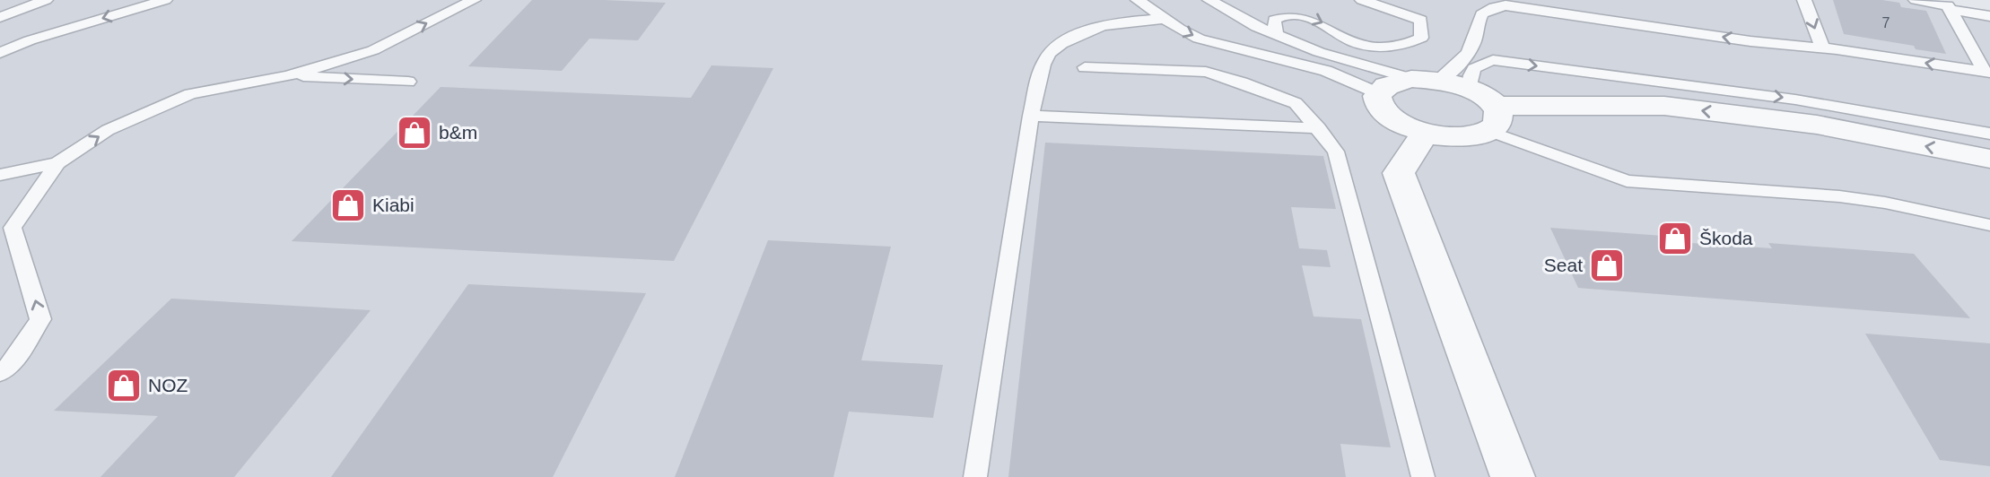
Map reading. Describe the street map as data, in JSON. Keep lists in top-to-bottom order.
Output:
{
  "places": {
    "shop": [
      "b&m",
      "Kiabi",
      "Škoda",
      "Seat",
      "NOZ"
    ]
  },
  "house_numbers": ["7"]
}
